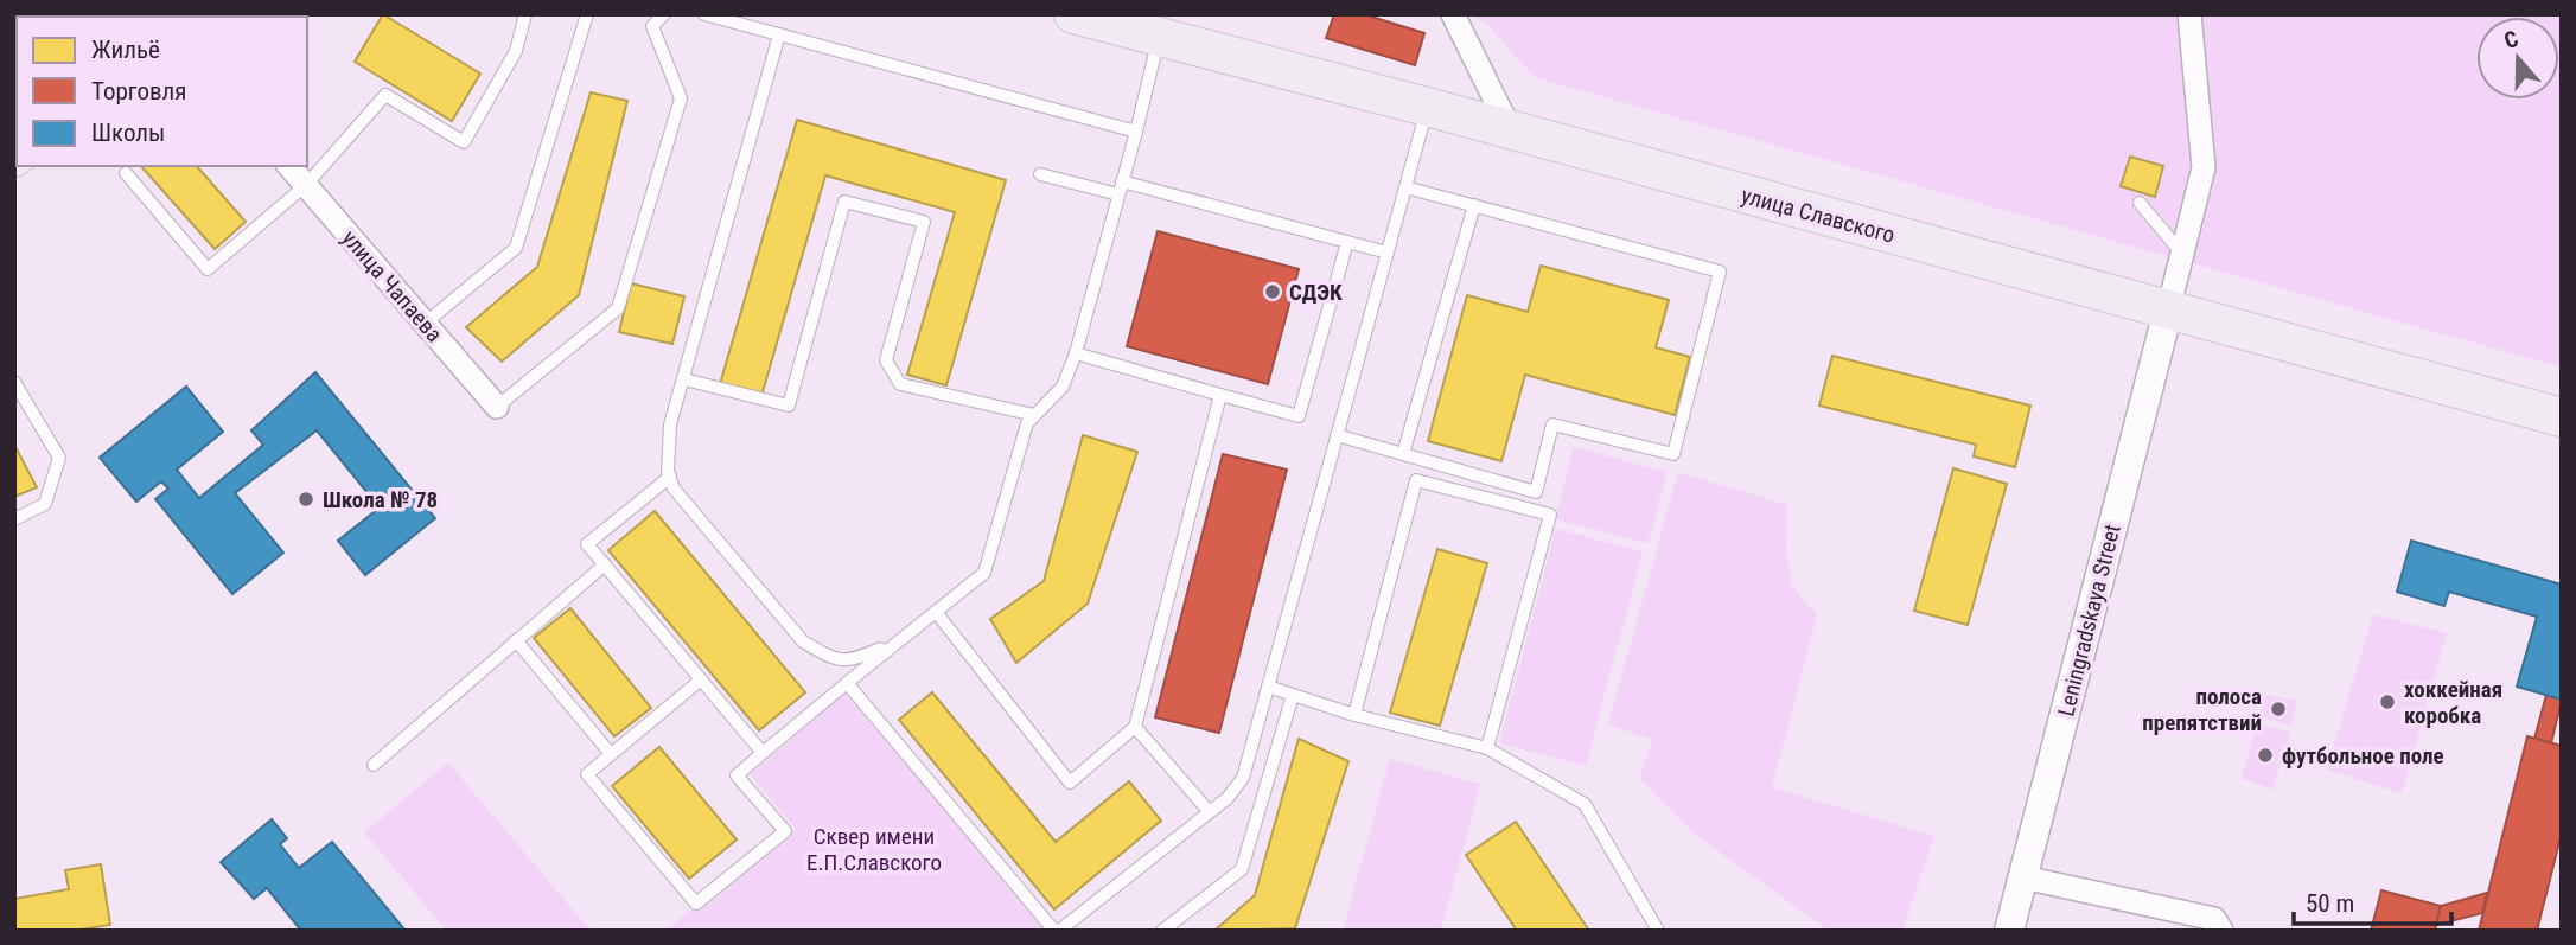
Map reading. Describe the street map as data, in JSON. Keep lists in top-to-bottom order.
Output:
{
  "streets": {
    "main road": ["улица Славского"],
    "street": ["улица Чапаева", "Leningradskaya Street"]
  },
  "crossings": [
    ["улица Славского", "Leningradskaya Street"]
  ],
  "parks": ["Сквер имени Е.П.Славского"],
  "places": [
    "СДЭК",
    "Школа № 78",
    "хоккейная коробка",
    "полоса препятствий",
    "футбольное поле"
  ],
  "legend": ["Жильё", "Торговля", "Школы"],
  "scale_bar": "50 m",
  "north": "top"
}
